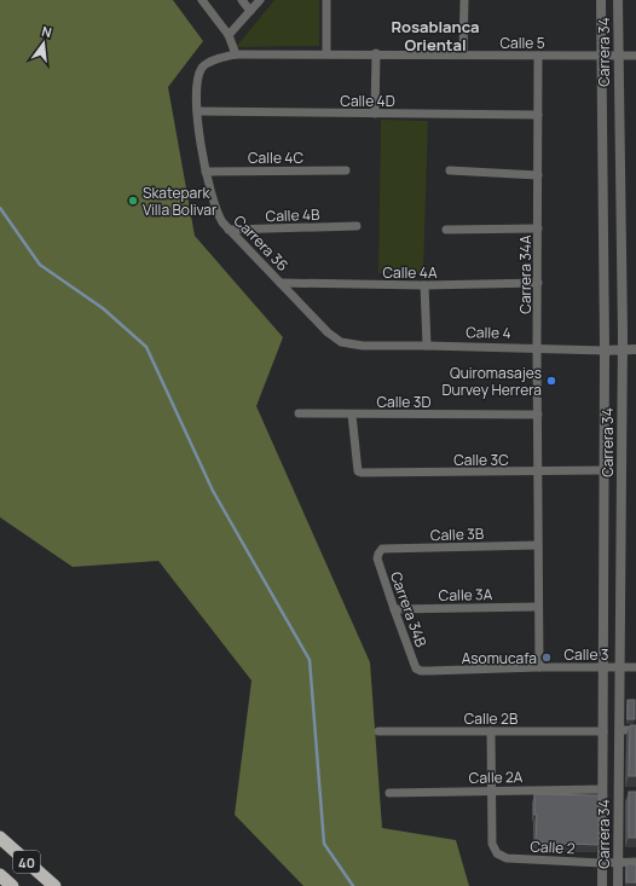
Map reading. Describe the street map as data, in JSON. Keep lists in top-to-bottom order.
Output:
{
  "streets": {
    "highway": ["40"],
    "street": [
      "Calle 5",
      "Carrera 34",
      "Calle 4D",
      "Calle 4C",
      "Calle 4B",
      "Carrera 36",
      "Calle 4A",
      "Carrera 34A",
      "Calle 4",
      "Calle 3D",
      "Calle 3C",
      "Calle 3B",
      "Calle 3A",
      "Carrera 34B",
      "Calle 3",
      "Calle 2B",
      "Calle 2A",
      "Calle 2"
    ]
  },
  "crossings": [
    ["Calle 5", "Carrera 34"],
    ["Calle 5", "Calle 4D"],
    ["Calle 5", "Carrera 36"],
    ["Calle 5", "Carrera 34A"],
    ["Carrera 34", "Calle 4"],
    ["Carrera 34", "Calle 3C"],
    ["Carrera 34", "Calle 3"],
    ["Carrera 34", "Calle 2B"],
    ["Carrera 34", "Calle 2A"],
    ["Carrera 34", "Calle 2"],
    ["Calle 4D", "Carrera 36"],
    ["Calle 4D", "Carrera 34A"],
    ["Calle 4C", "Carrera 36"],
    ["Calle 4B", "Carrera 36"],
    ["Carrera 36", "Calle 4A"],
    ["Carrera 36", "Calle 4"],
    ["Calle 4A", "Carrera 34A"],
    ["Carrera 34A", "Calle 4"],
    ["Carrera 34A", "Calle 3D"],
    ["Carrera 34A", "Calle 3C"],
    ["Carrera 34A", "Calle 3B"],
    ["Carrera 34A", "Calle 3A"],
    ["Carrera 34A", "Calle 3"],
    ["Calle 3D", "Calle 3C"],
    ["Calle 3B", "Carrera 34B"],
    ["Calle 3A", "Carrera 34B"],
    ["Carrera 34B", "Calle 3"],
    ["Calle 2A", "Calle 2"]
  ],
  "districts": ["Rosablanca Oriental"],
  "places": ["Skatepark Villa Bolivar", "Quiromasajes Durvey Herrera", "Asomucafa"],
  "north": "top"
}
